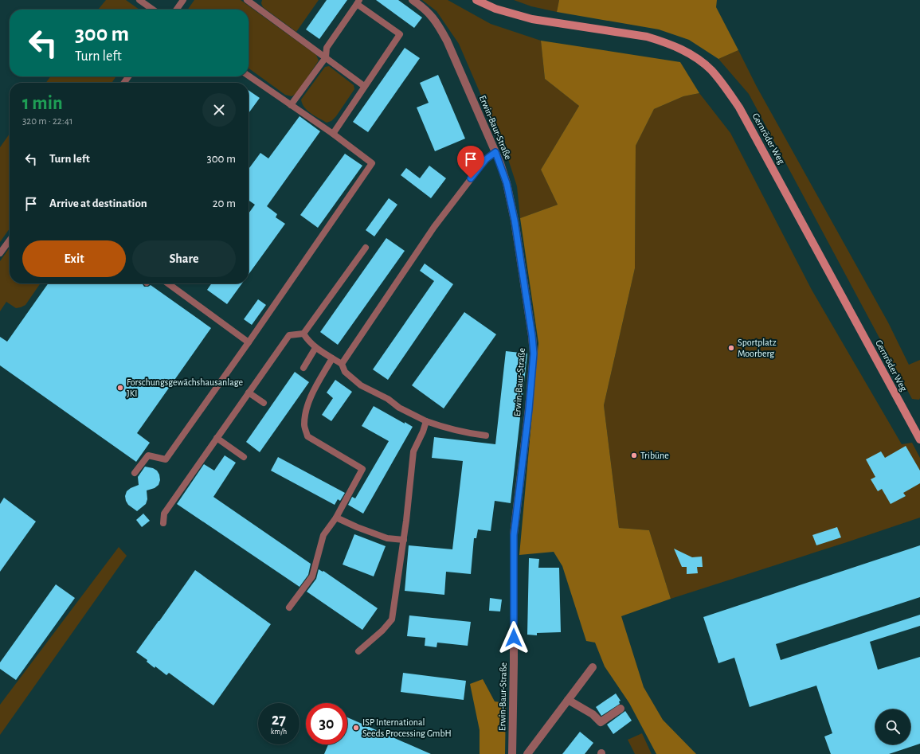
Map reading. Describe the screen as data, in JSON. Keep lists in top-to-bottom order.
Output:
{
  "streets": {
    "main road": ["Gernröder Weg"],
    "street": ["Erwin-Baur-Straße"]
  },
  "places": [
    "Sportplatz Moorberg",
    "Forschungsgewächshausanlage JKI",
    "Tribüne",
    "ISP International Seeds Processing GmbH"
  ],
  "page": {
    "turn": ["300 m", "Turn left"],
    "heading": ["1 min", "320 m · 22:41"],
    "list": [
      {
        "name": "Turn left",
        "value": "300 m"
      },
      {
        "name": "Arrive at destination",
        "value": "20 m"
      }
    ],
    "buttons": ["Exit", "Share"],
    "speed": "27 km/h",
    "limit": "30"
  }
}
